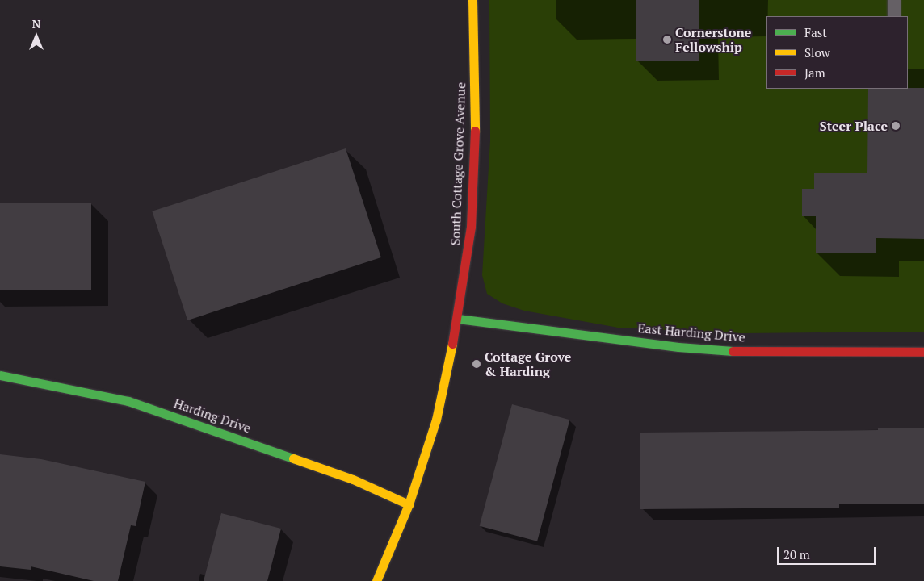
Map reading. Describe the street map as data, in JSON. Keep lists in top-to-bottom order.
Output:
{
  "streets": {
    "street": ["South Cottage Grove Avenue", "East Harding Drive", "Harding Drive"]
  },
  "crossings": [
    ["South Cottage Grove Avenue", "East Harding Drive"],
    ["South Cottage Grove Avenue", "Harding Drive"]
  ],
  "places": ["Cornerstone Fellowship", "Steer Place", "Cottage Grove & Harding"],
  "legend": ["Fast", "Slow", "Jam"],
  "scale_bar": "20 m",
  "north": "top"
}
